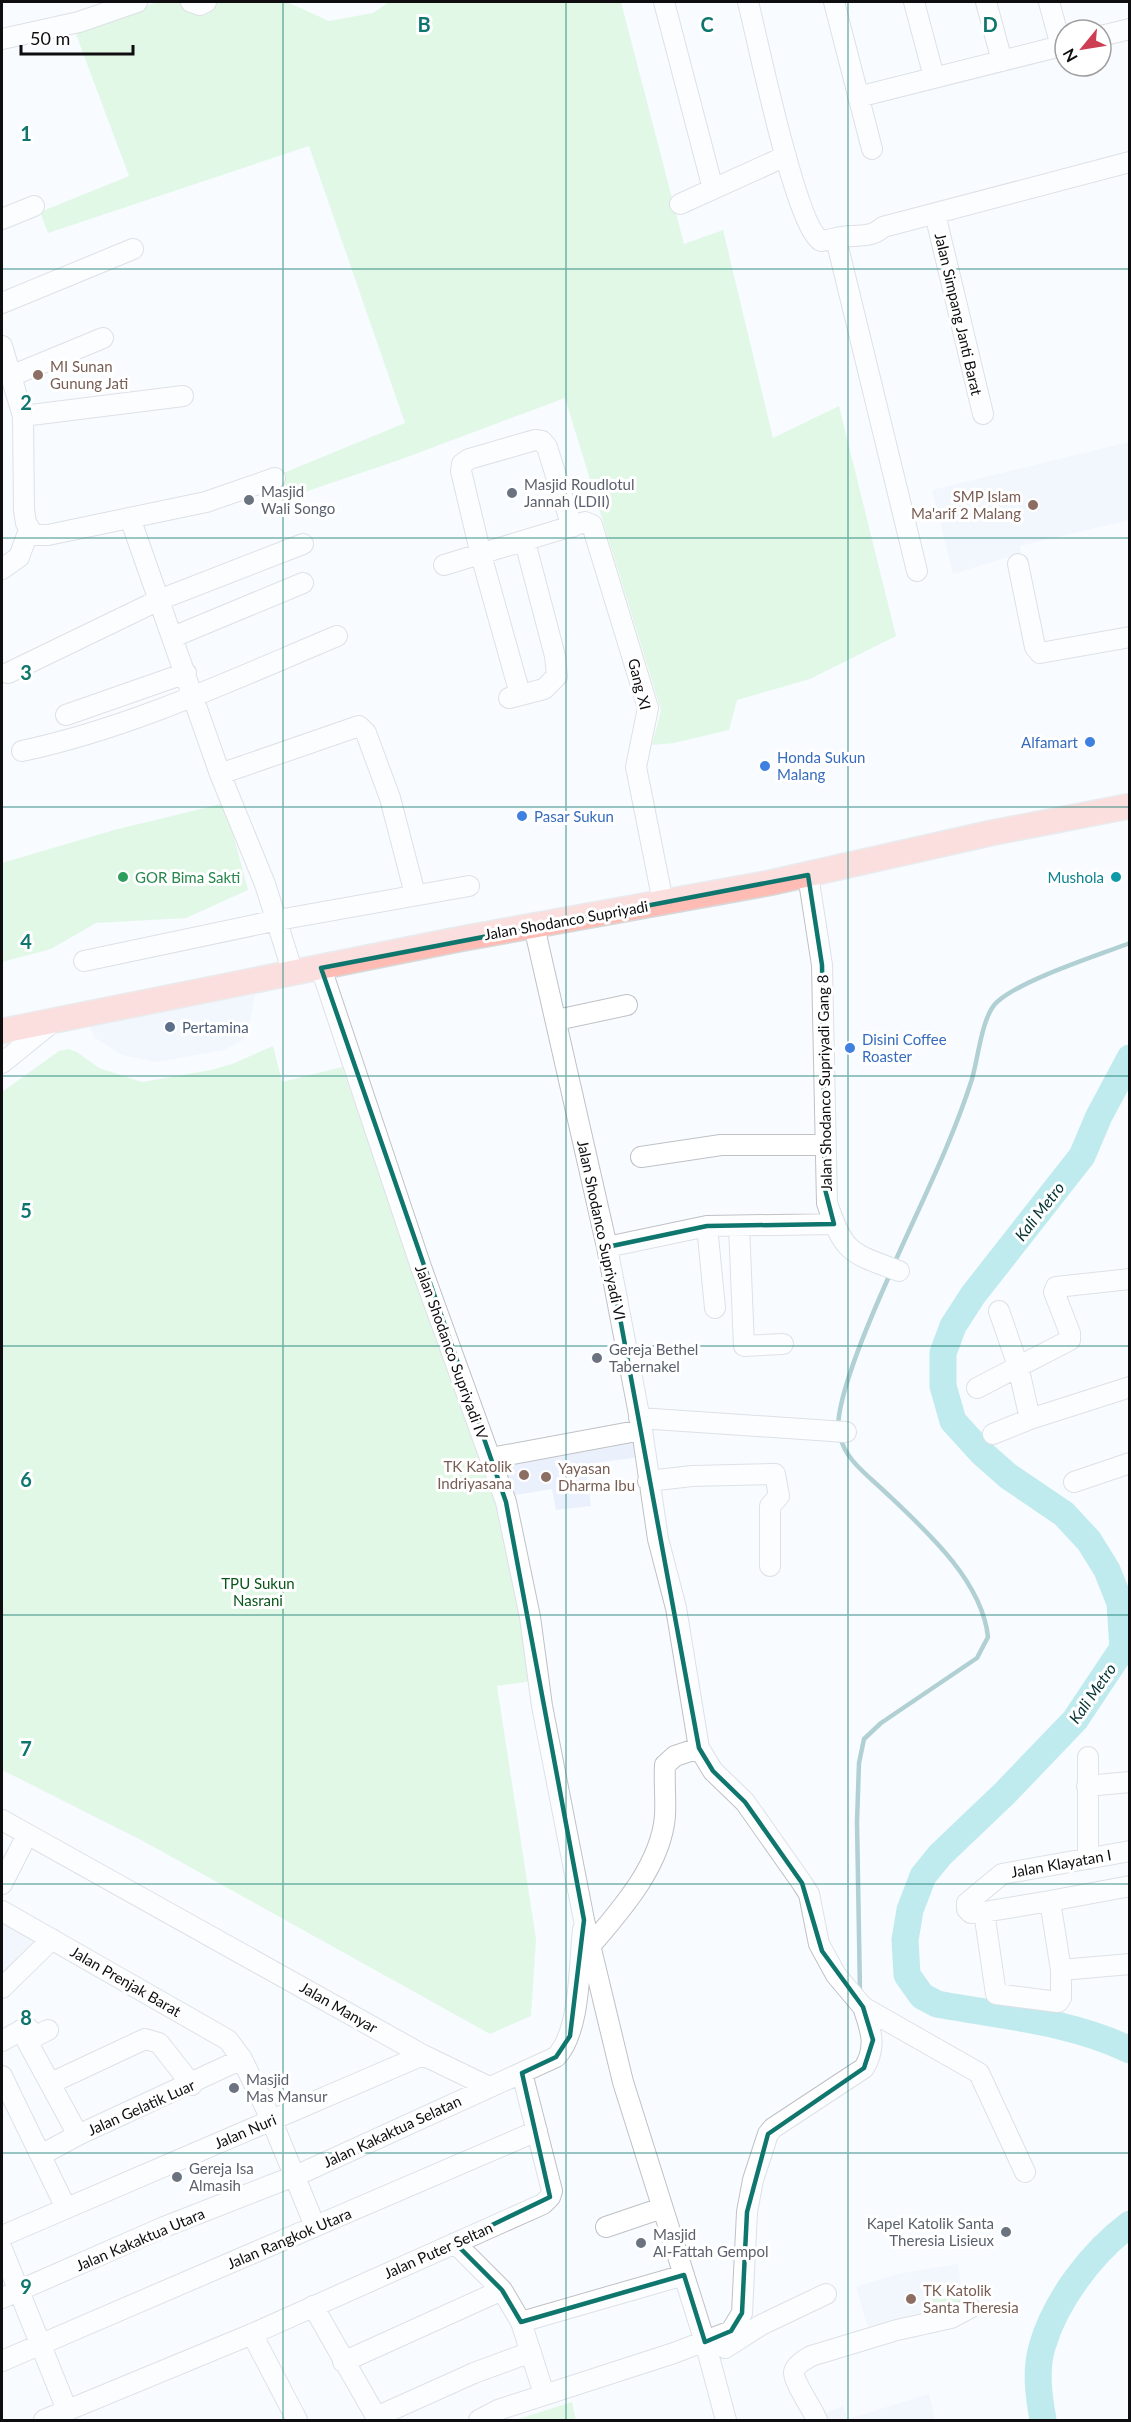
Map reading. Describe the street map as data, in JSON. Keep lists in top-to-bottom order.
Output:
{
  "streets": {
    "main road": ["Jalan Shodanco Supriyadi"],
    "street": [
      "Jalan Simpang Janti Barat",
      "Gang XI",
      "Jalan Shodanco Supriyadi Gang 8",
      "Jalan Shodanco Supriyadi VI",
      "Jalan Shodanco Supriyadi IV",
      "Jalan Klayatan I",
      "Jalan Prenjak Barat",
      "Jalan Manyar",
      "Jalan Gelatik Luar",
      "Jalan Nuri",
      "Jalan Kakaktua Selatan",
      "Jalan Rangkok Utara",
      "Jalan Kakaktua Utara",
      "Jalan Puter Seltan"
    ]
  },
  "crossings": [
    ["Gang XI", "Jalan Shodanco Supriyadi"],
    ["Jalan Shodanco Supriyadi", "Jalan Shodanco Supriyadi Gang 8"],
    ["Jalan Shodanco Supriyadi", "Jalan Shodanco Supriyadi VI"],
    ["Jalan Shodanco Supriyadi", "Jalan Shodanco Supriyadi IV"],
    ["Jalan Prenjak Barat", "Jalan Gelatik Luar"],
    ["Jalan Prenjak Barat", "Jalan Nuri"],
    ["Jalan Prenjak Barat", "Jalan Kakaktua Selatan"],
    ["Jalan Prenjak Barat", "Jalan Rangkok Utara"],
    ["Jalan Prenjak Barat", "Jalan Kakaktua Utara"],
    ["Jalan Manyar", "Jalan Nuri"],
    ["Jalan Manyar", "Jalan Kakaktua Selatan"],
    ["Jalan Kakaktua Selatan", "Jalan Kakaktua Utara"],
    ["Jalan Rangkok Utara", "Jalan Puter Seltan"]
  ],
  "water": ["Kali Metro"],
  "parks": ["TPU Sukun Nasrani"],
  "places": [
    "MI Sunan Gunung Jati",
    "Masjid Roudlotul Jannah (LDII)",
    "Masjid Wali Songo",
    "SMP Islam Ma'arif 2 Malang",
    "Alfamart",
    "Honda Sukun Malang",
    "Pasar Sukun",
    "GOR Bima Sakti",
    "Mushola",
    "Pertamina",
    "Disini Coffee Roaster",
    "Gereja Bethel Tabernakel",
    "TK Katolik Indriyasana",
    "Yayasan Dharma Ibu",
    "Masjid Mas Mansur",
    "Gereja Isa Almasih",
    "Kapel Katolik Santa Theresia Lisieux",
    "Masjid Al-Fattah Gempol",
    "TK Katolik Santa Theresia"
  ],
  "scale_bar": "50 m",
  "north": "bottom left",
  "grid": {
    "columns": ["B", "C", "D"],
    "rows": [
      "1",
      "2",
      "3",
      "4",
      "5",
      "6",
      "7",
      "8",
      "9"
    ]
  }
}
